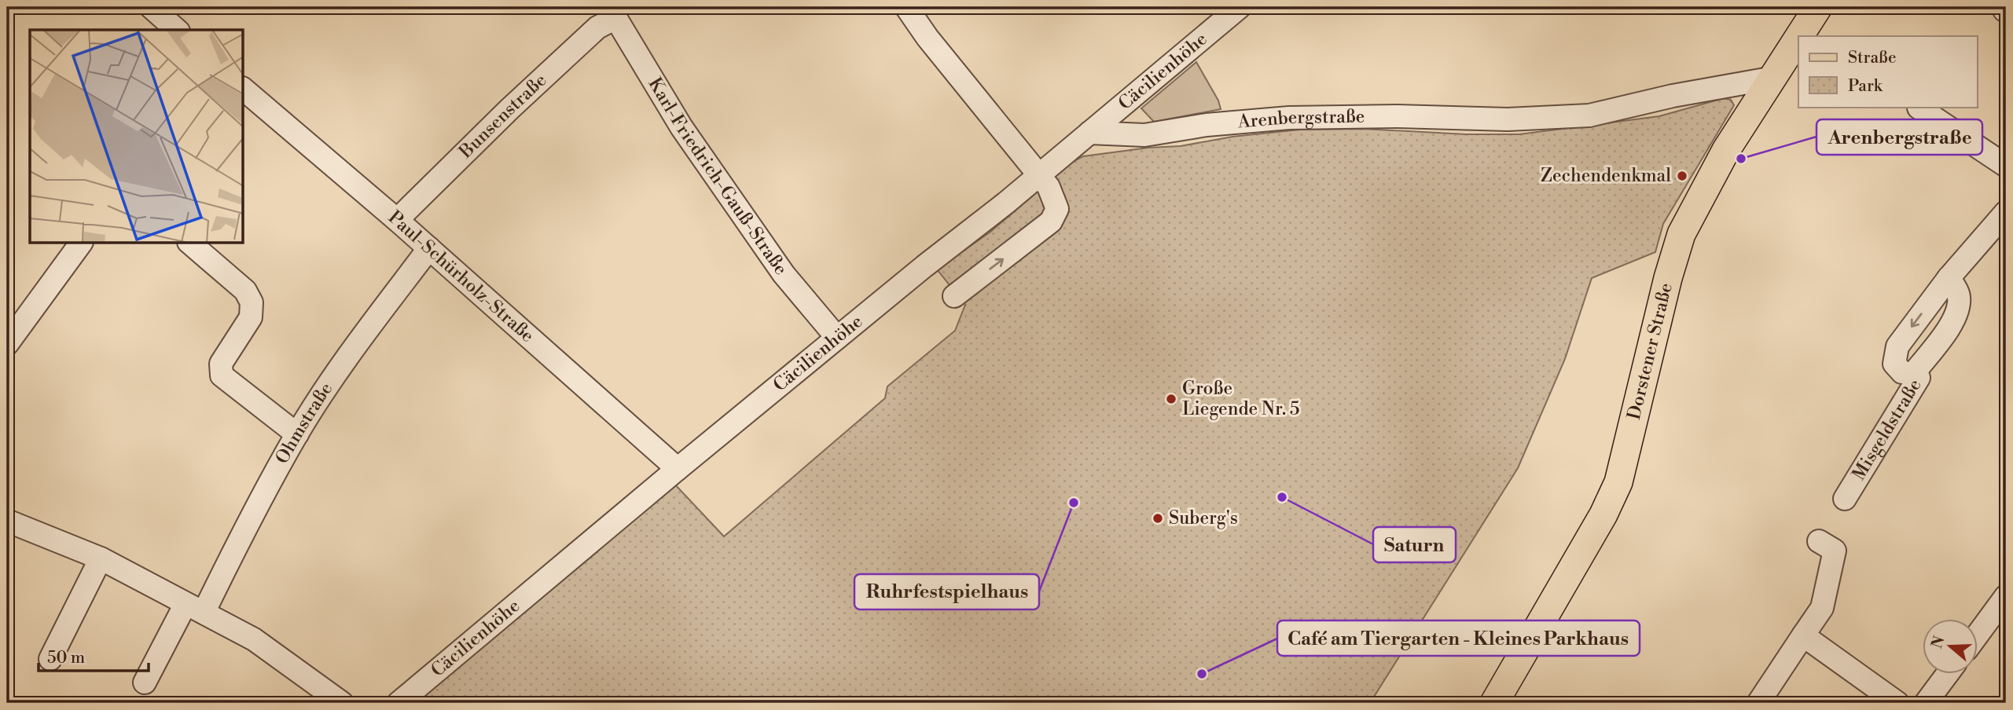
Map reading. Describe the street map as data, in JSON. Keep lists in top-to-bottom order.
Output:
{
  "streets": {
    "main road": ["Dorstener Straße"],
    "street": [
      "Cäcilienhöhe",
      "Bunsenstraße",
      "Arenbergstraße",
      "Karl-Friedrich-Gauß-Straße",
      "Paul-Schürholz-Straße",
      "Ohmstraße",
      "Misgeldstraße"
    ]
  },
  "crossings": [
    ["Cäcilienhöhe", "Arenbergstraße"],
    ["Cäcilienhöhe", "Karl-Friedrich-Gauß-Straße"],
    ["Cäcilienhöhe", "Paul-Schürholz-Straße"],
    ["Bunsenstraße", "Karl-Friedrich-Gauß-Straße"],
    ["Bunsenstraße", "Paul-Schürholz-Straße"],
    ["Arenbergstraße", "Dorstener Straße"],
    ["Paul-Schürholz-Straße", "Ohmstraße"]
  ],
  "places": [
    "Arenbergstraße",
    "Zechendenkmal",
    "Große Liegende Nr. 5",
    "Saturn",
    "Ruhrfestspielhaus",
    "Suberg's",
    "Café am Tiergarten - Kleines Parkhaus"
  ],
  "legend": ["Straße", "Park"],
  "scale_bar": "50 m",
  "north": "left"
}
